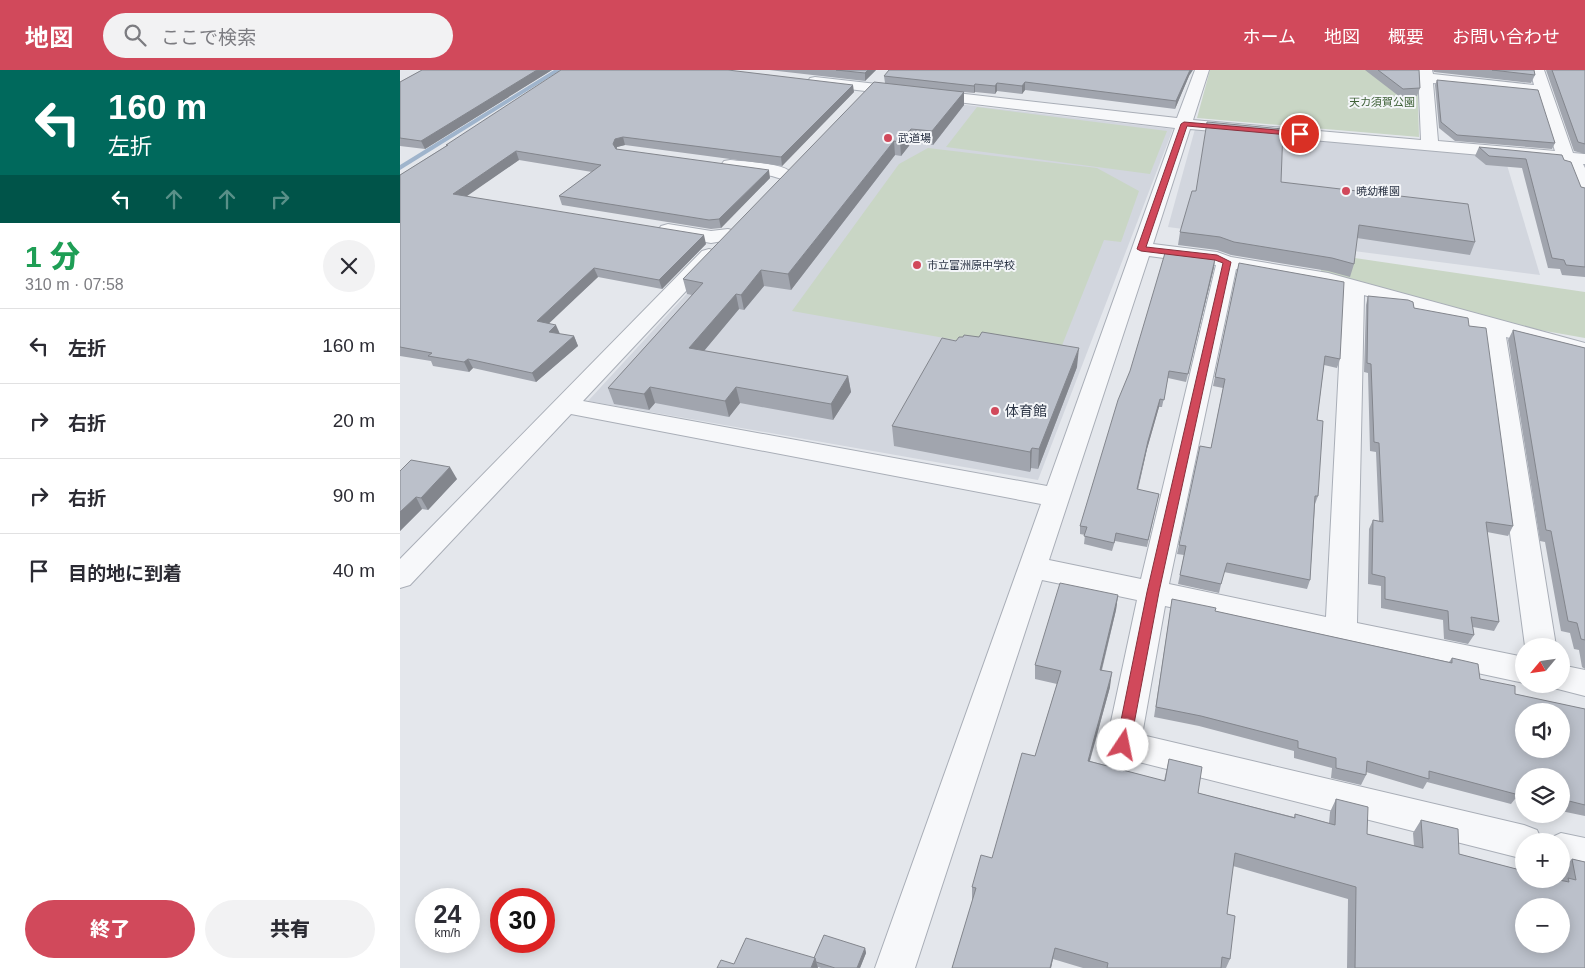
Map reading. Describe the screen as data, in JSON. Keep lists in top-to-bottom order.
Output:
{
  "parks": ["天カ須賀公園"],
  "places": [
    "武道場",
    "暁幼稚園",
    "市立富洲原中学校",
    "体育館"
  ],
  "north": "bottom left",
  "page": {
    "header": "地図",
    "search": "ここで検索",
    "nav": [
      "ホーム",
      "地図",
      "概要",
      "お問い合わせ"
    ],
    "turn": ["160 m", "左折"],
    "heading": ["1 分", "310 m · 07:58"],
    "list": [
      {
        "name": "左折",
        "value": "160 m"
      },
      {
        "name": "右折",
        "value": "20 m"
      },
      {
        "name": "右折",
        "value": "90 m"
      },
      {
        "name": "目的地に到着",
        "value": "40 m"
      }
    ],
    "map_buttons": ["+", "−"],
    "speed": "24 km/h",
    "limit": "30",
    "buttons": ["終了", "共有"]
  }
}
